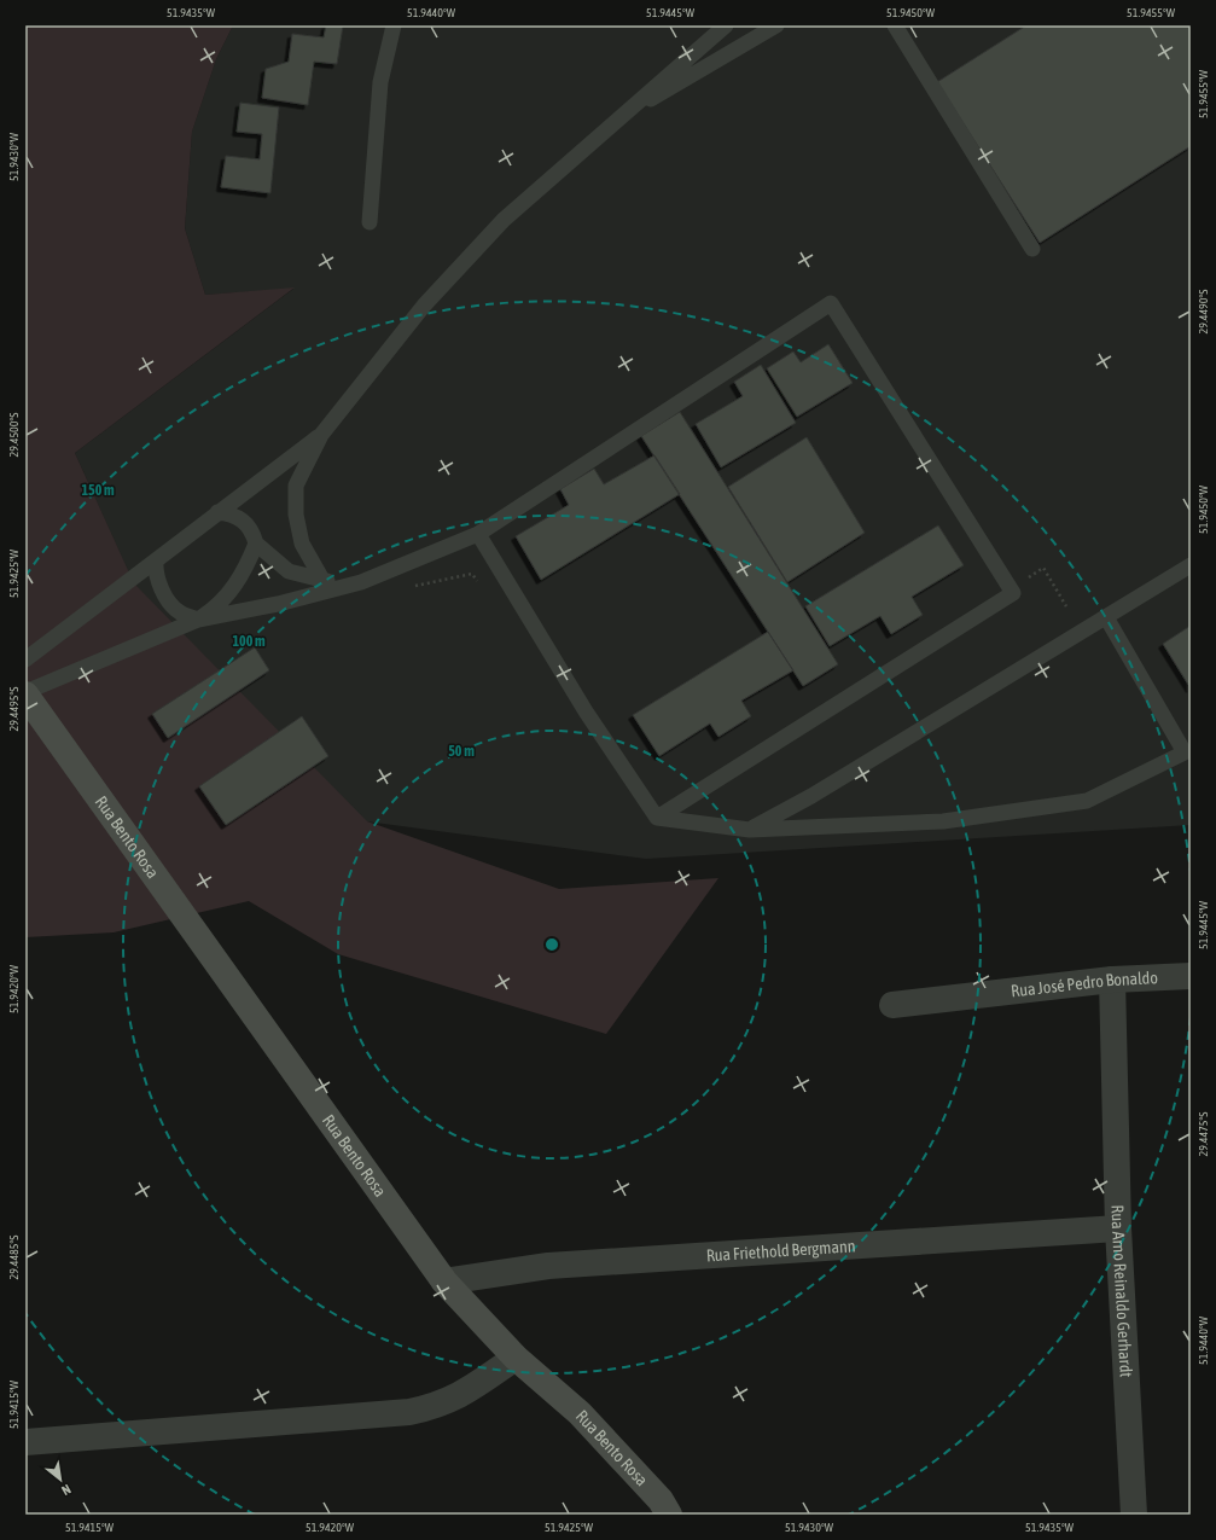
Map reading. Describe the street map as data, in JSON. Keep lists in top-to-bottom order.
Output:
{
  "streets": {
    "main road": ["Rua Bento Rosa"],
    "street": ["Rua José Pedro Bonaldo", "Rua Friethold Bergmann", "Rua Arno Reinaldo Gerhardt"]
  },
  "crossings": [
    ["Rua Bento Rosa", "Rua Friethold Bergmann"],
    ["Rua José Pedro Bonaldo", "Rua Arno Reinaldo Gerhardt"],
    ["Rua Friethold Bergmann", "Rua Arno Reinaldo Gerhardt"]
  ],
  "north": "bottom right",
  "coordinates": [
    "51.9435°W",
    "51.9440°W",
    "51.9445°W",
    "51.9450°W",
    "51.9455°W",
    "51.9430°W",
    "29.4490°S",
    "29.4500°S",
    "51.9425°W",
    "29.4495°S",
    "51.9420°W",
    "29.4475°S",
    "29.4485°S",
    "51.9415°W"
  ],
  "rings": ["150 m", "100 m", "50 m"]
}
